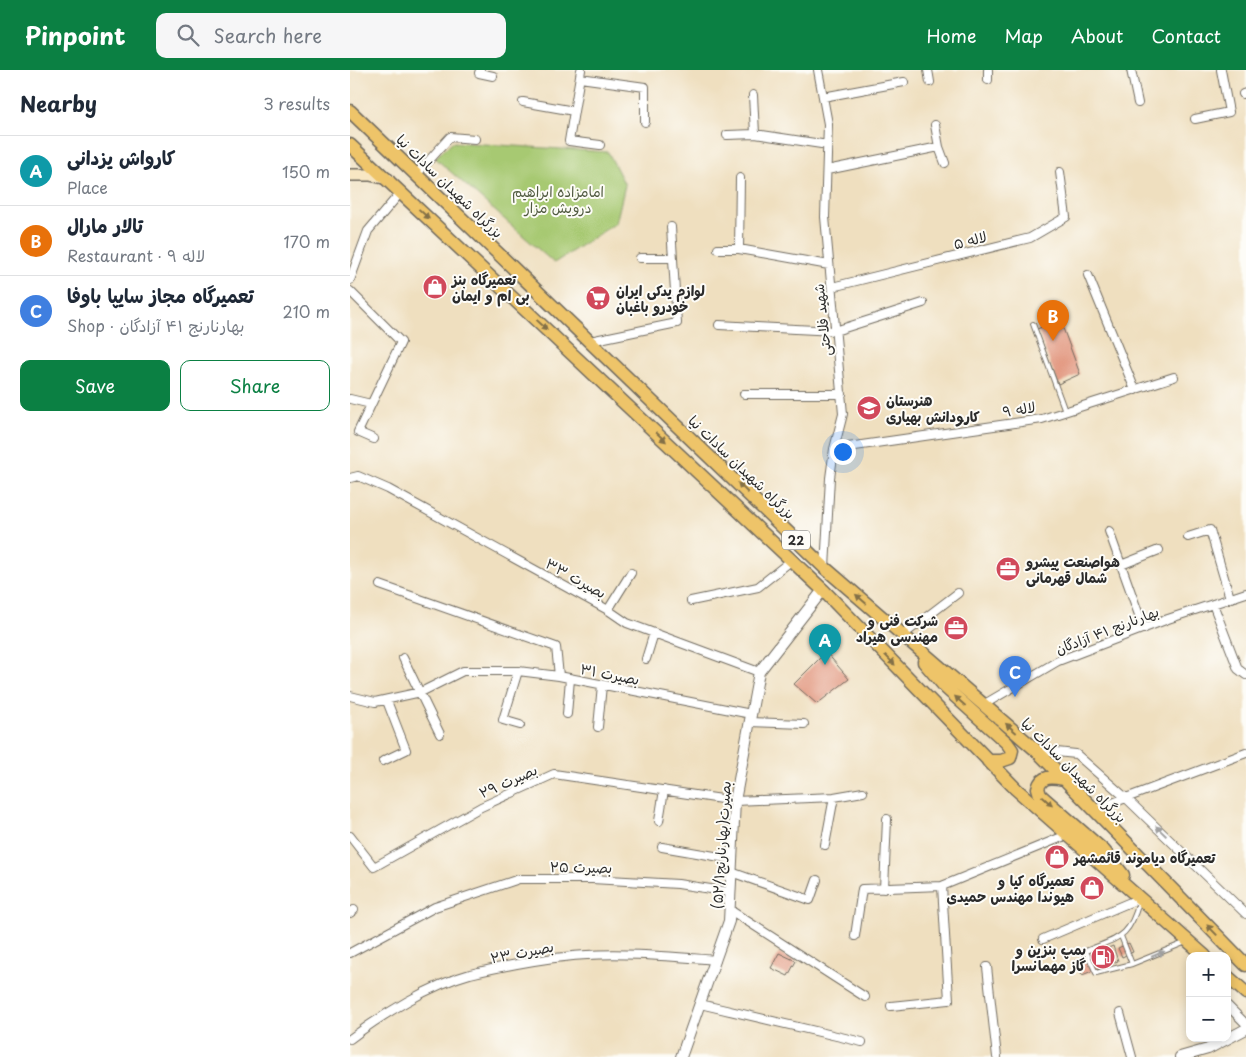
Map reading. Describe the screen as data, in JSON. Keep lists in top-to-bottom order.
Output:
{
  "streets": {
    "highway": ["بزرگراه شهیدان سادات نیا", "22"],
    "street": [
      "لاله ۵",
      "شهید فلاحتی",
      "لاله ۹",
      "بصیرت ۳۳",
      "بهارنارنج ۴۱ آزادگان",
      "بصیرت ۳۱",
      "بصیرت ۲۹",
      "بصیرت(بهارنارنج۵۲/۱)",
      "بصیرت ۲۵",
      "بصیرت ۲۳"
    ]
  },
  "crossings": [
    ["بزرگراه شهیدان سادات نیا", "شهید فلاحتی"],
    ["بزرگراه شهیدان سادات نیا", "بهارنارنج ۴۱ آزادگان"],
    ["لاله ۵", "شهید فلاحتی"],
    ["شهید فلاحتی", "لاله ۹"],
    ["22", "بصیرت(بهارنارنج۵۲/۱)"],
    ["بصیرت ۳۳", "بصیرت(بهارنارنج۵۲/۱)"],
    ["بصیرت ۳۱", "بصیرت(بهارنارنج۵۲/۱)"],
    ["بصیرت ۲۹", "بصیرت(بهارنارنج۵۲/۱)"],
    ["بصیرت(بهارنارنج۵۲/۱)", "بصیرت ۲۵"],
    ["بصیرت(بهارنارنج۵۲/۱)", "بصیرت ۲۳"]
  ],
  "parks": ["امامزاده ابراهیم درویش مزار"],
  "places": {
    "shop": ["تعمیرگاه بنز بی ام و ایمان", "تعمیرگاه دیاموند قائمشهر", "تعمیرگاه کیا و هیوندا مهندس حمیدی"],
    "supermarket": ["لوازم یدکی ایران خودرو باغبان"],
    "school or university": ["هنرستان کارودانش بهیاری"],
    "office": ["هواصنعت پیشرو شمال قهرمانی", "شرکت فنی و مهندسی هیراد"],
    "fuel station": ["پمپ بنزین و گاز مهمانسرا"]
  },
  "page": {
    "header": "Pinpoint",
    "search": "Search here",
    "nav": [
      "Home",
      "Map",
      "About",
      "Contact"
    ],
    "heading": ["Nearby", "3 results"],
    "list": [
      {
        "mark": "A",
        "name": "کارواش یزدانی",
        "note": "Place",
        "value": "150 m"
      },
      {
        "mark": "B",
        "name": "تالار مارال",
        "note": "Restaurant · لاله ۹",
        "value": "170 m"
      },
      {
        "mark": "C",
        "name": "تعمیرگاه مجاز سایپا باوفا",
        "note": "Shop · بهارنارنج ۴۱ آزادگان",
        "value": "210 m"
      }
    ],
    "pins": ["B", "A", "C"],
    "buttons": ["Save", "Share"],
    "map_buttons": ["+", "−"]
  }
}
